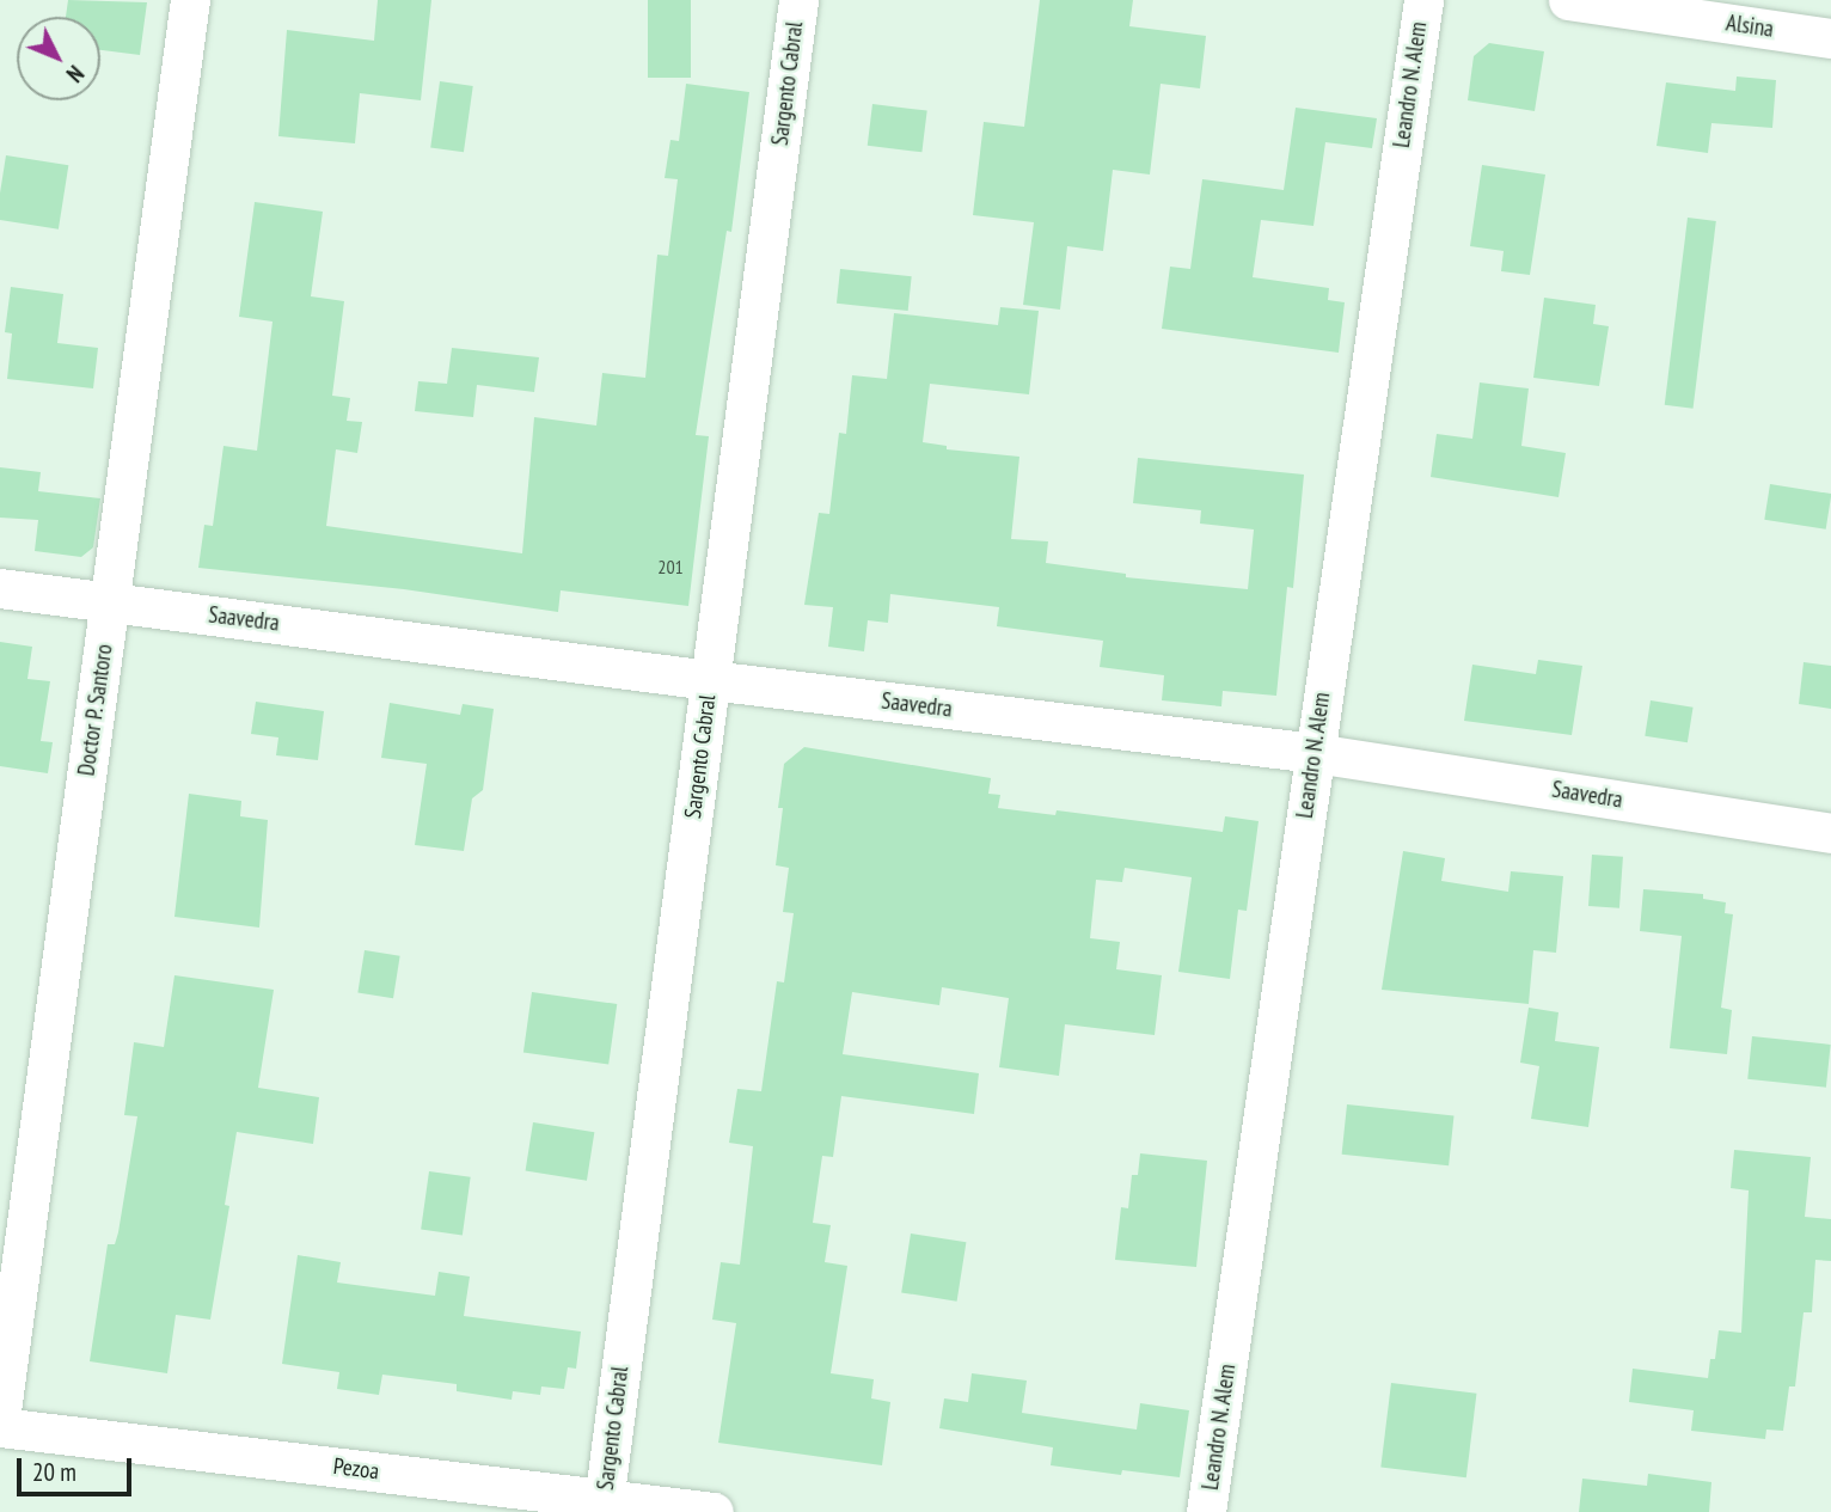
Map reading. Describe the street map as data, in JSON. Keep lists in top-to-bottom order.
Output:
{
  "streets": {
    "street": [
      "Alsina",
      "Sargento Cabral",
      "Leandro N. Alem",
      "Saavedra",
      "Doctor P. Santoro",
      "Pezoa"
    ]
  },
  "crossings": [
    ["Sargento Cabral", "Saavedra"],
    ["Sargento Cabral", "Pezoa"],
    ["Leandro N. Alem", "Saavedra"],
    ["Saavedra", "Doctor P. Santoro"]
  ],
  "house_numbers": ["201"],
  "scale_bar": "20 m",
  "north": "bottom right"
}
